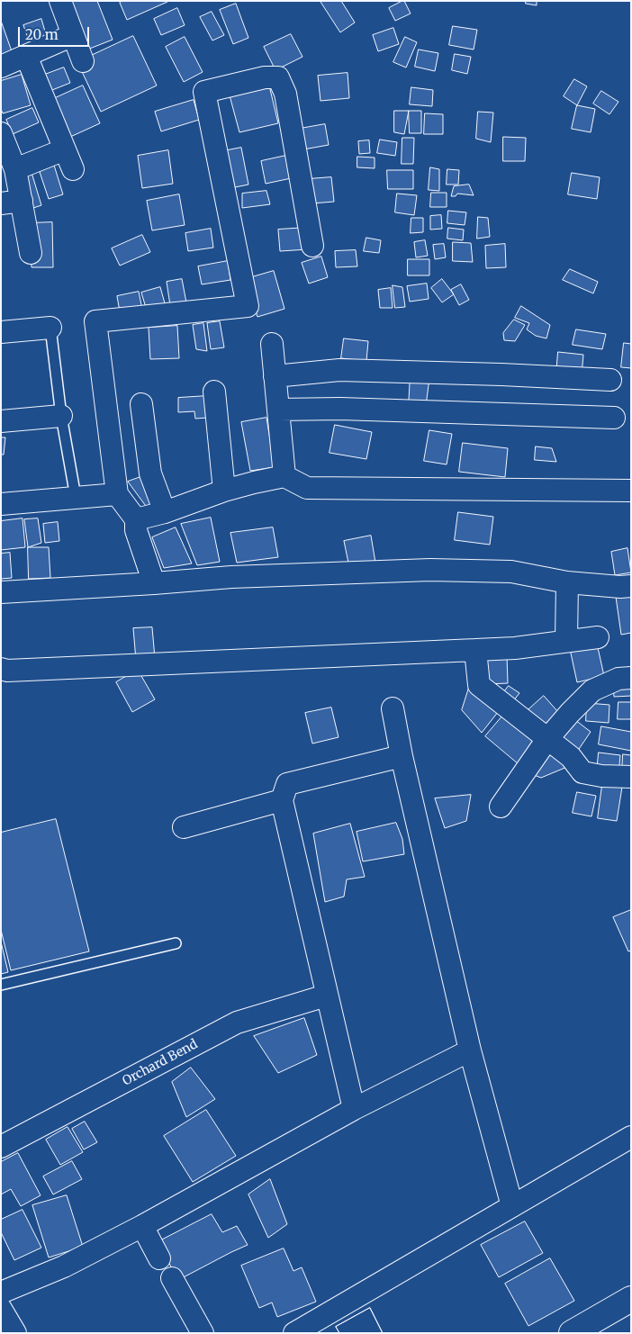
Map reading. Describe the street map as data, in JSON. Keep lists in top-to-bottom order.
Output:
{
  "streets": {
    "street": ["Orchard Bend"]
  },
  "scale_bar": "20 m"
}
